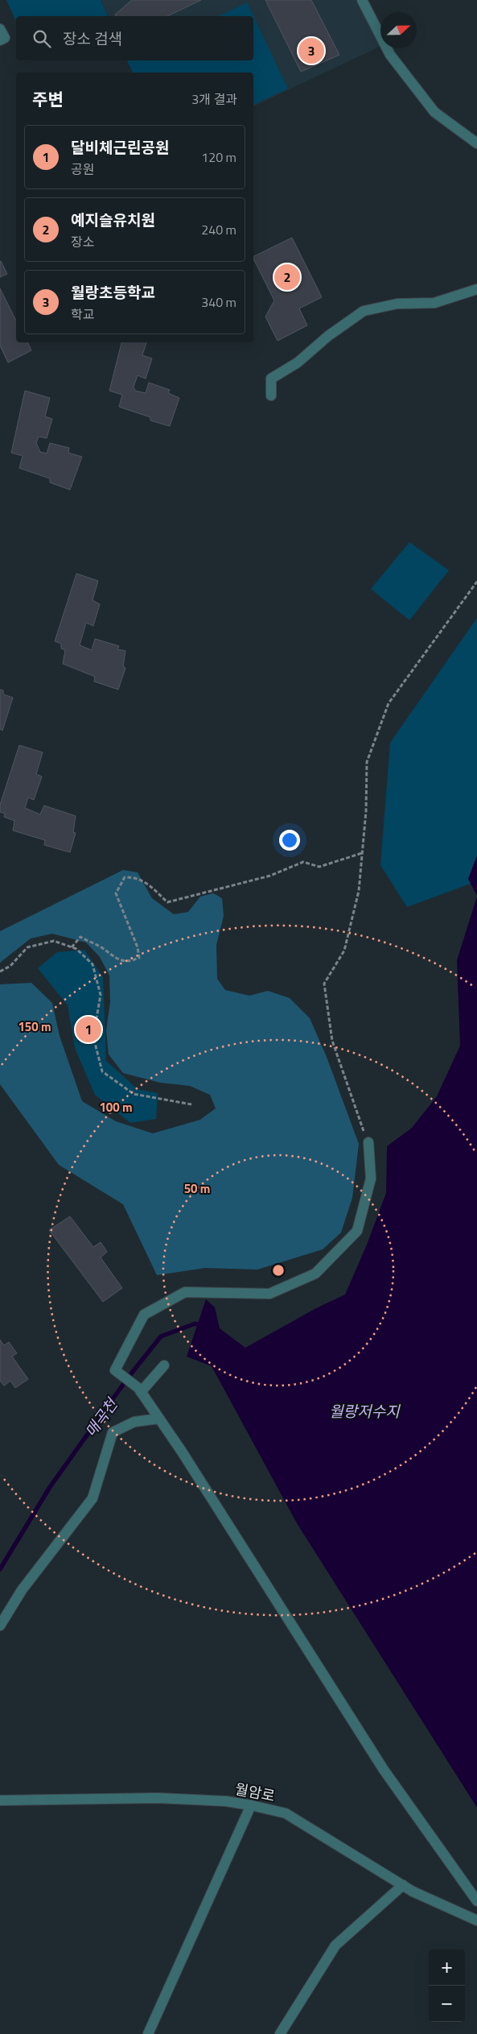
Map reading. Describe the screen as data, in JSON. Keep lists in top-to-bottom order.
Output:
{
  "streets": {
    "street": ["월암로"]
  },
  "water": ["월랑저수지", "매곡천"],
  "north": "right",
  "page": {
    "search": "장소 검색",
    "pins": ["3", "2", "1"],
    "heading": ["주변", "3개 결과"],
    "list": [
      {
        "mark": "1",
        "name": "달비체근린공원",
        "note": "공원",
        "value": "120 m"
      },
      {
        "mark": "2",
        "name": "예지슬유치원",
        "note": "장소",
        "value": "240 m"
      },
      {
        "mark": "3",
        "name": "월랑초등학교",
        "note": "학교",
        "value": "340 m"
      }
    ],
    "map_buttons": ["+", "−"]
  },
  "rings": ["150 m", "100 m", "50 m"]
}
